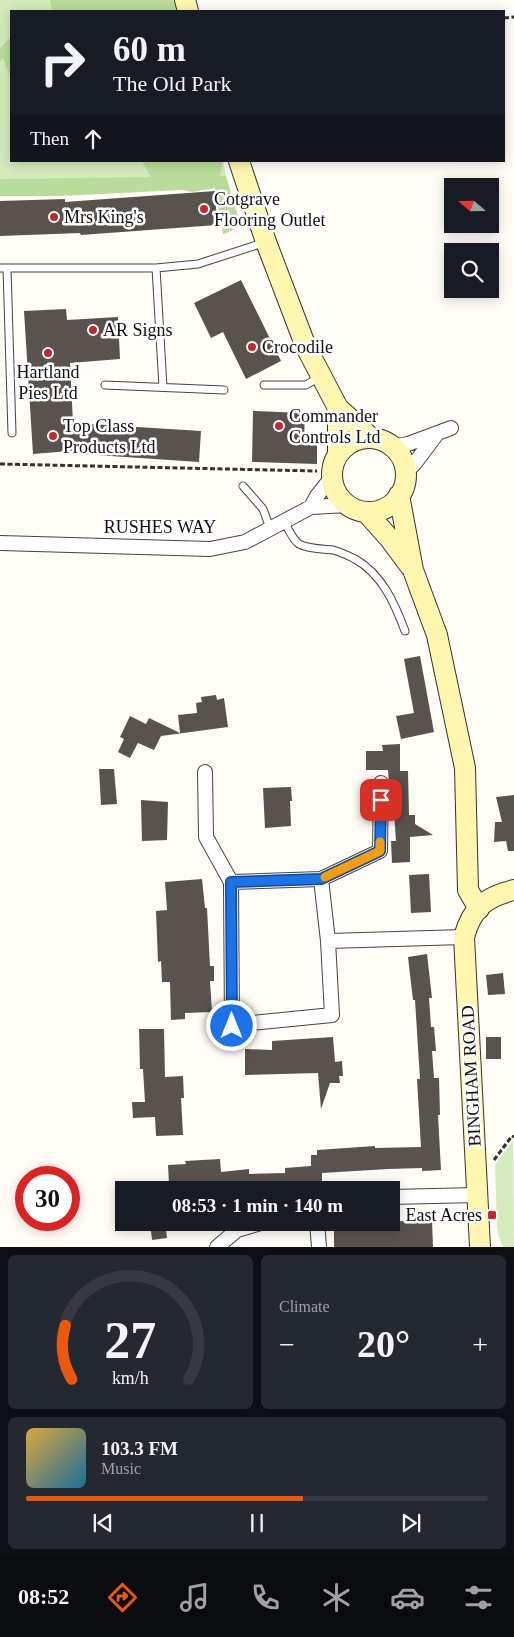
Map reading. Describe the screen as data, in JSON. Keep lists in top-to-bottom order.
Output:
{
  "streets": {
    "street": ["RUSHES WAY", "BINGHAM ROAD"]
  },
  "places": {
    "other": [
      "Cotgrave Flooring Outlet",
      "Mrs King's",
      "AR Signs",
      "Crocodile",
      "Hartland Pies Ltd",
      "Commander Controls Ltd",
      "Top Class Products Ltd"
    ],
    "transit": ["East Acres"]
  },
  "north": "left",
  "page": {
    "turn": ["60 m", "The Old Park"],
    "then": "Then",
    "limit": "30",
    "trip": "08:53 · 1 min · 140 m",
    "tile": "Climate",
    "heat": ["−", "20°", "+"],
    "song": ["103.3 FM", "Music"],
    "tabs": "08:52",
    "gauge": ["27", "km/h"]
  }
}
